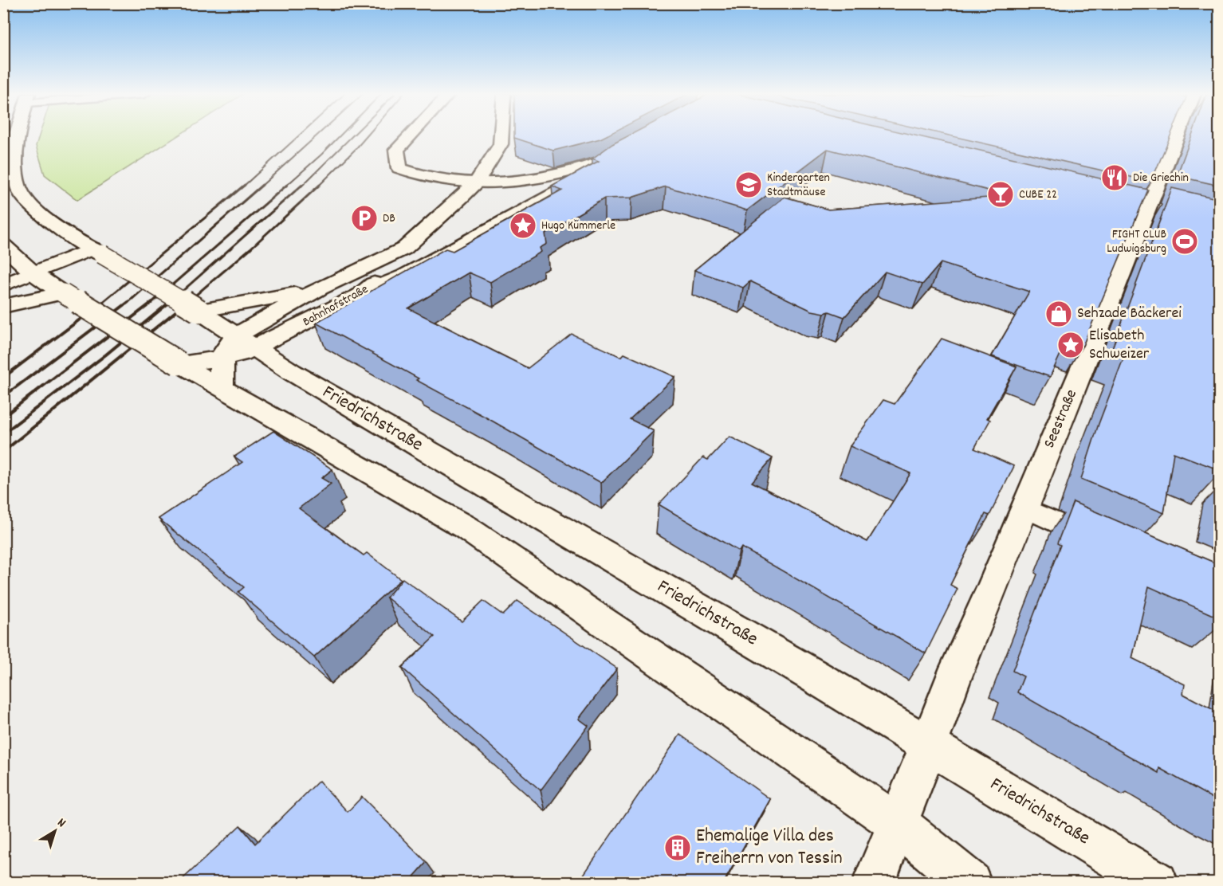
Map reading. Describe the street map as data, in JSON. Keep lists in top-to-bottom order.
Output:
{
  "streets": {
    "street": ["Bahnhofstraße", "Friedrichstraße", "Seestraße"]
  },
  "crossings": [
    ["Bahnhofstraße", "Friedrichstraße"],
    ["Friedrichstraße", "Seestraße"]
  ],
  "places": {
    "restaurant": ["Die Griechin"],
    "school or university": ["Kindergarten Stadtmäuse"],
    "bar": ["CUBE 22"],
    "parking": ["DB"],
    "place": ["Hugo Kümmerle", "Elisabeth Schweizer"],
    "sports": ["FIGHT CLUB Ludwigsburg"],
    "shop": ["Sehzade Bäckerei"],
    "building": ["Ehemalige Villa des Freiherrn von Tessin"]
  },
  "north": "top right"
}
